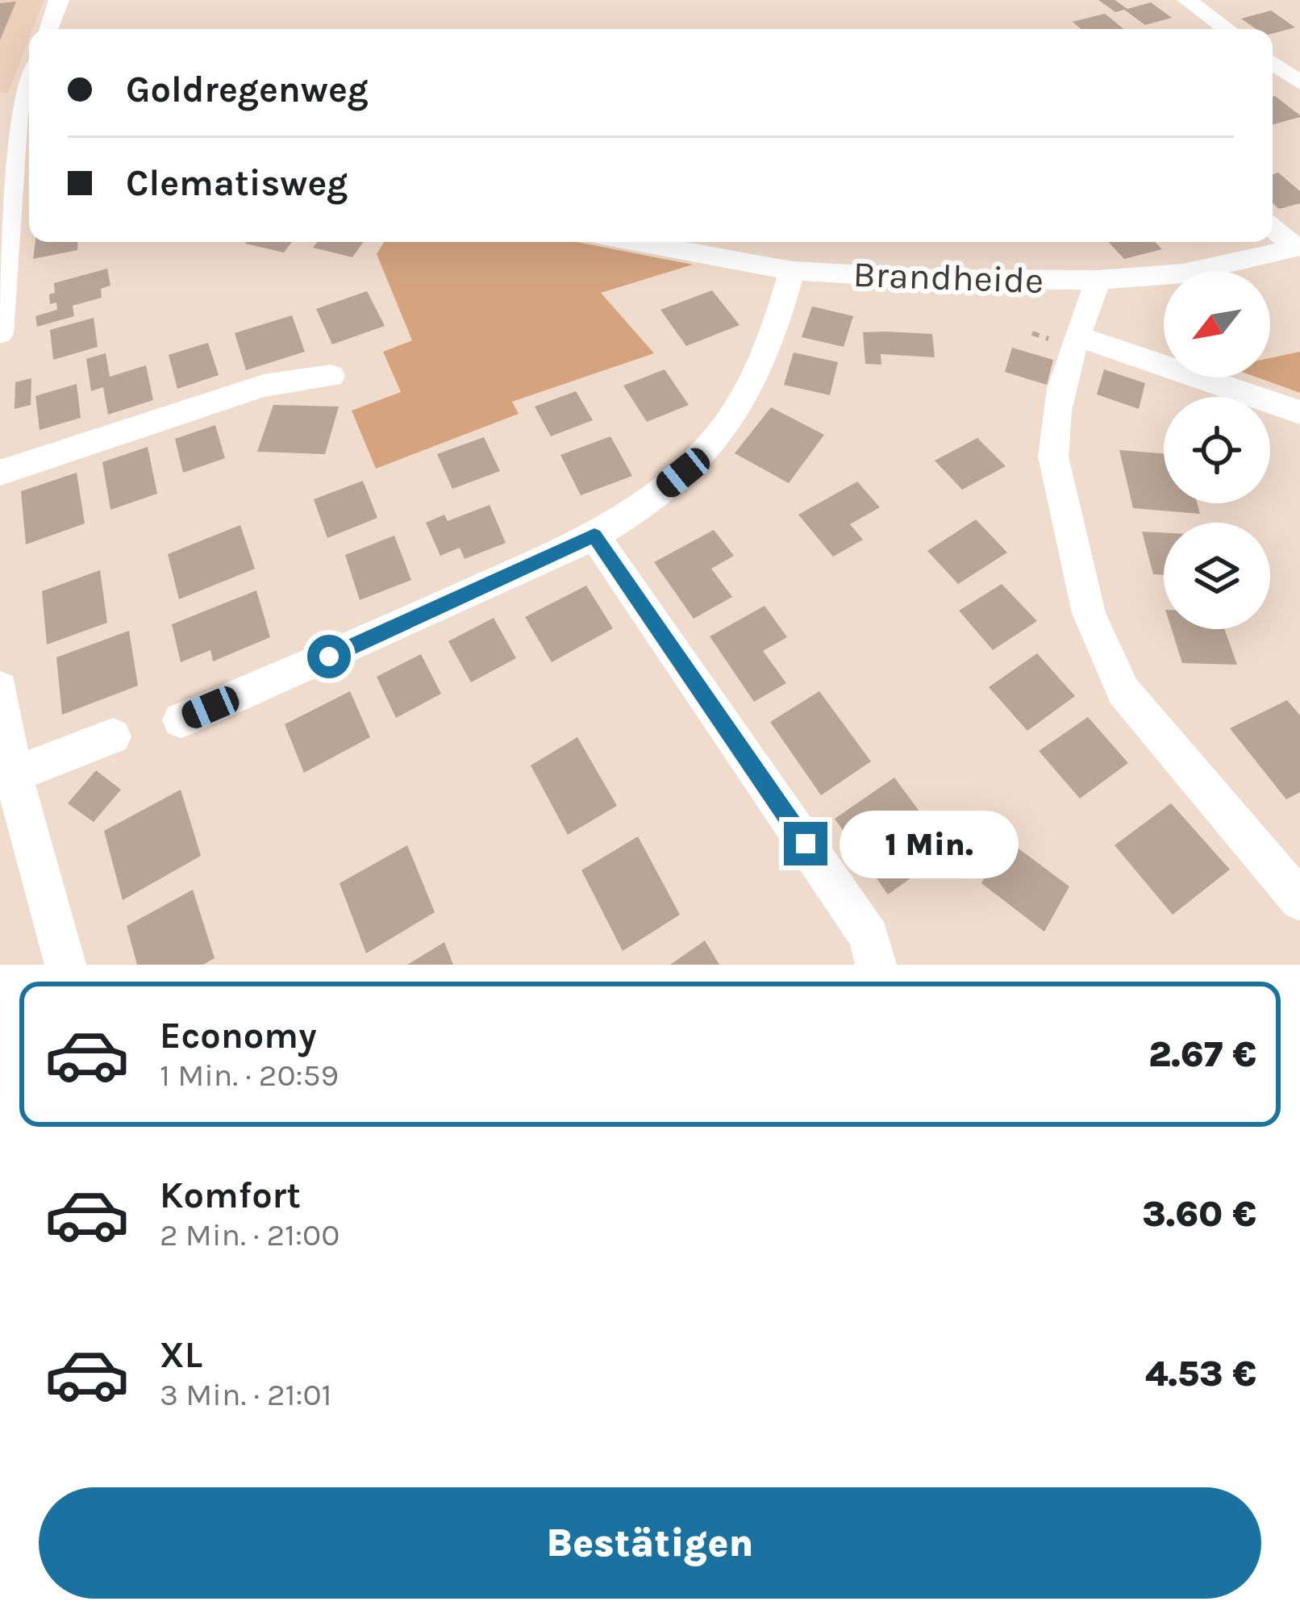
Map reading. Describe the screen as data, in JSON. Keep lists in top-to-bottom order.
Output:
{
  "streets": {
    "street": ["Brandheide"]
  },
  "north": "bottom left",
  "page": {
    "banner": ["Goldregenweg", "Clematisweg"],
    "bubble": "1 Min.",
    "list": [
      {
        "name": "Economy",
        "note": "1 Min. · 20:59",
        "value": "2.67 €"
      },
      {
        "name": "Komfort",
        "note": "2 Min. · 21:00",
        "value": "3.60 €"
      },
      {
        "name": "XL",
        "note": "3 Min. · 21:01",
        "value": "4.53 €"
      }
    ],
    "buttons": "Bestätigen"
  }
}
